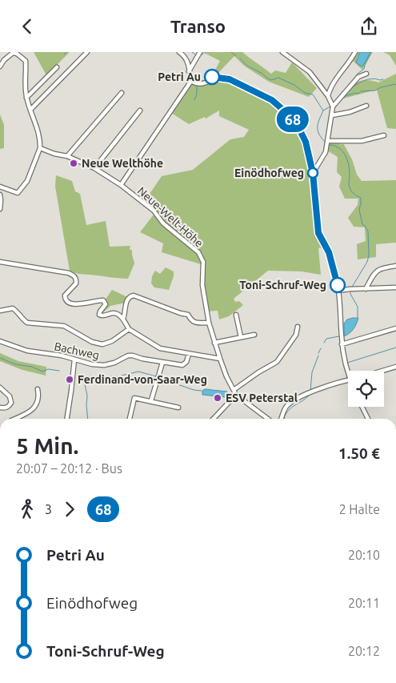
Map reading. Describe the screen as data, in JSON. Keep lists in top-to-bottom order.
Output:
{
  "streets": {
    "street": ["Neue-Welt-Höhe", "Bachweg"]
  },
  "places": [
    "Petri Au",
    "Neue Welthöhe",
    "Einödhofweg",
    "Toni-Schruf-Weg",
    "Ferdinand-von-Saar-Weg",
    "ESV Peterstal"
  ],
  "lines": ["bus line 68"],
  "page": {
    "header": "Transo",
    "on_map": "68",
    "heading": ["5 Min.", "20:07 – 20:12 · Bus", "1.50 €"],
    "legs": ["3", "68", "2 Halte"],
    "list": [
      {
        "name": "Petri Au",
        "value": "20:10"
      },
      {
        "name": "Einödhofweg",
        "value": "20:11"
      },
      {
        "name": "Toni-Schruf-Weg",
        "value": "20:12"
      }
    ]
  }
}
